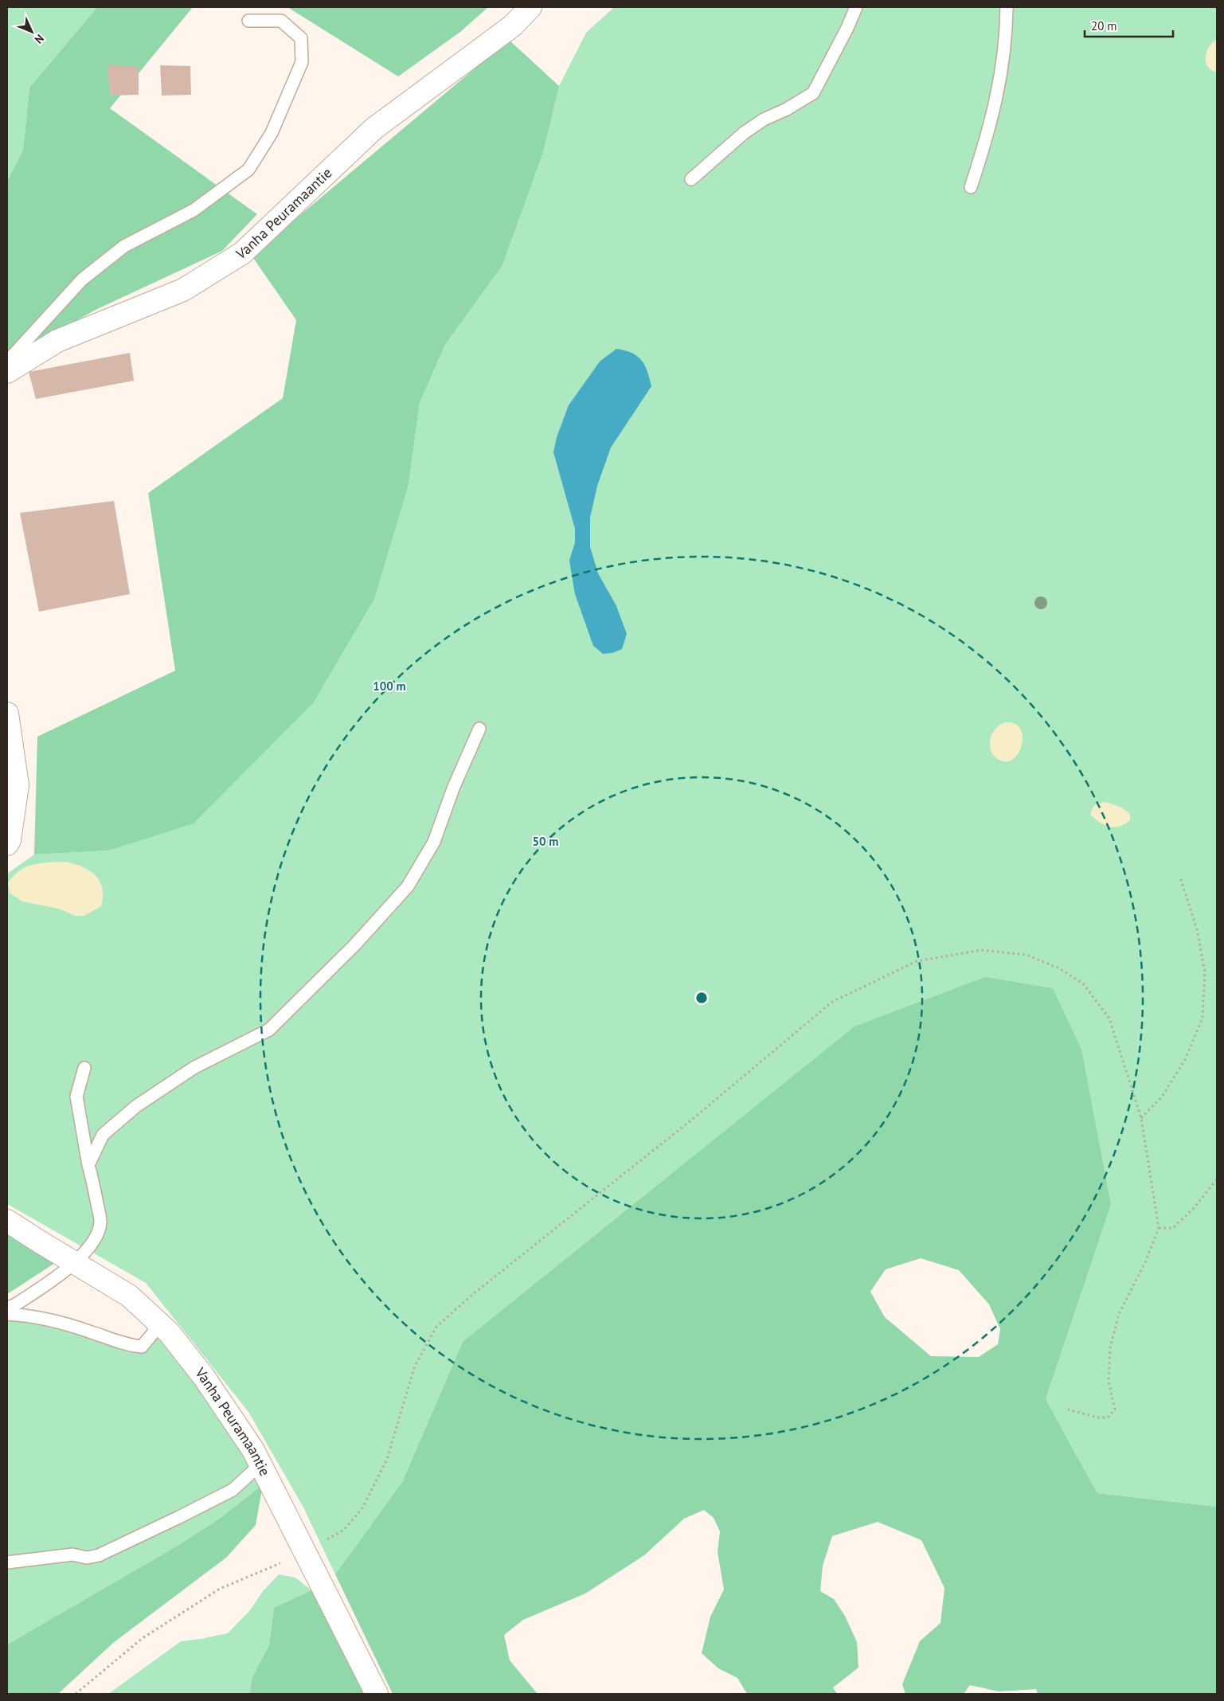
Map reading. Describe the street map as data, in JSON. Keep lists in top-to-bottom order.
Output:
{
  "streets": {
    "street": ["Vanha Peuramaantie"]
  },
  "scale_bar": "20 m",
  "north": "bottom right",
  "rings": ["100 m", "50 m"]
}
